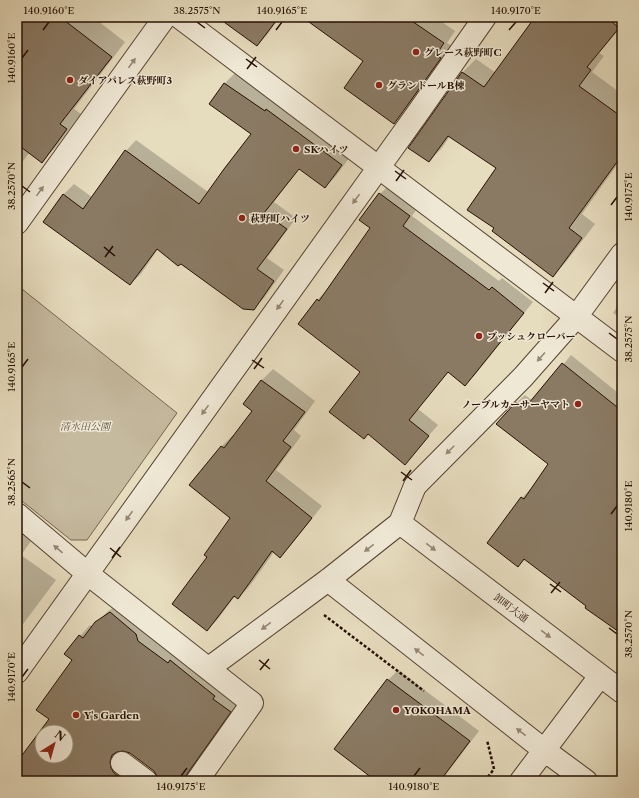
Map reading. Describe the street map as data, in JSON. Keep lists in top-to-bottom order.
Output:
{
  "streets": {
    "street": ["卸町大通"]
  },
  "parks": ["清水田公園"],
  "places": [
    "グレース萩野町C",
    "ダイアパレス萩野町3",
    "グランドールB棟",
    "SKハイツ",
    "萩野町ハイツ",
    "ブッシュクローバー",
    "ノーブルカーサーヤマト",
    "YOKOHAMA",
    "Y's Garden"
  ],
  "north": "top right",
  "coordinates": [
    "140.9160°E",
    "38.2575°N",
    "140.9165°E",
    "140.9170°E",
    "38.2570°N",
    "140.9175°E",
    "38.2565°N",
    "140.9180°E"
  ]
}
